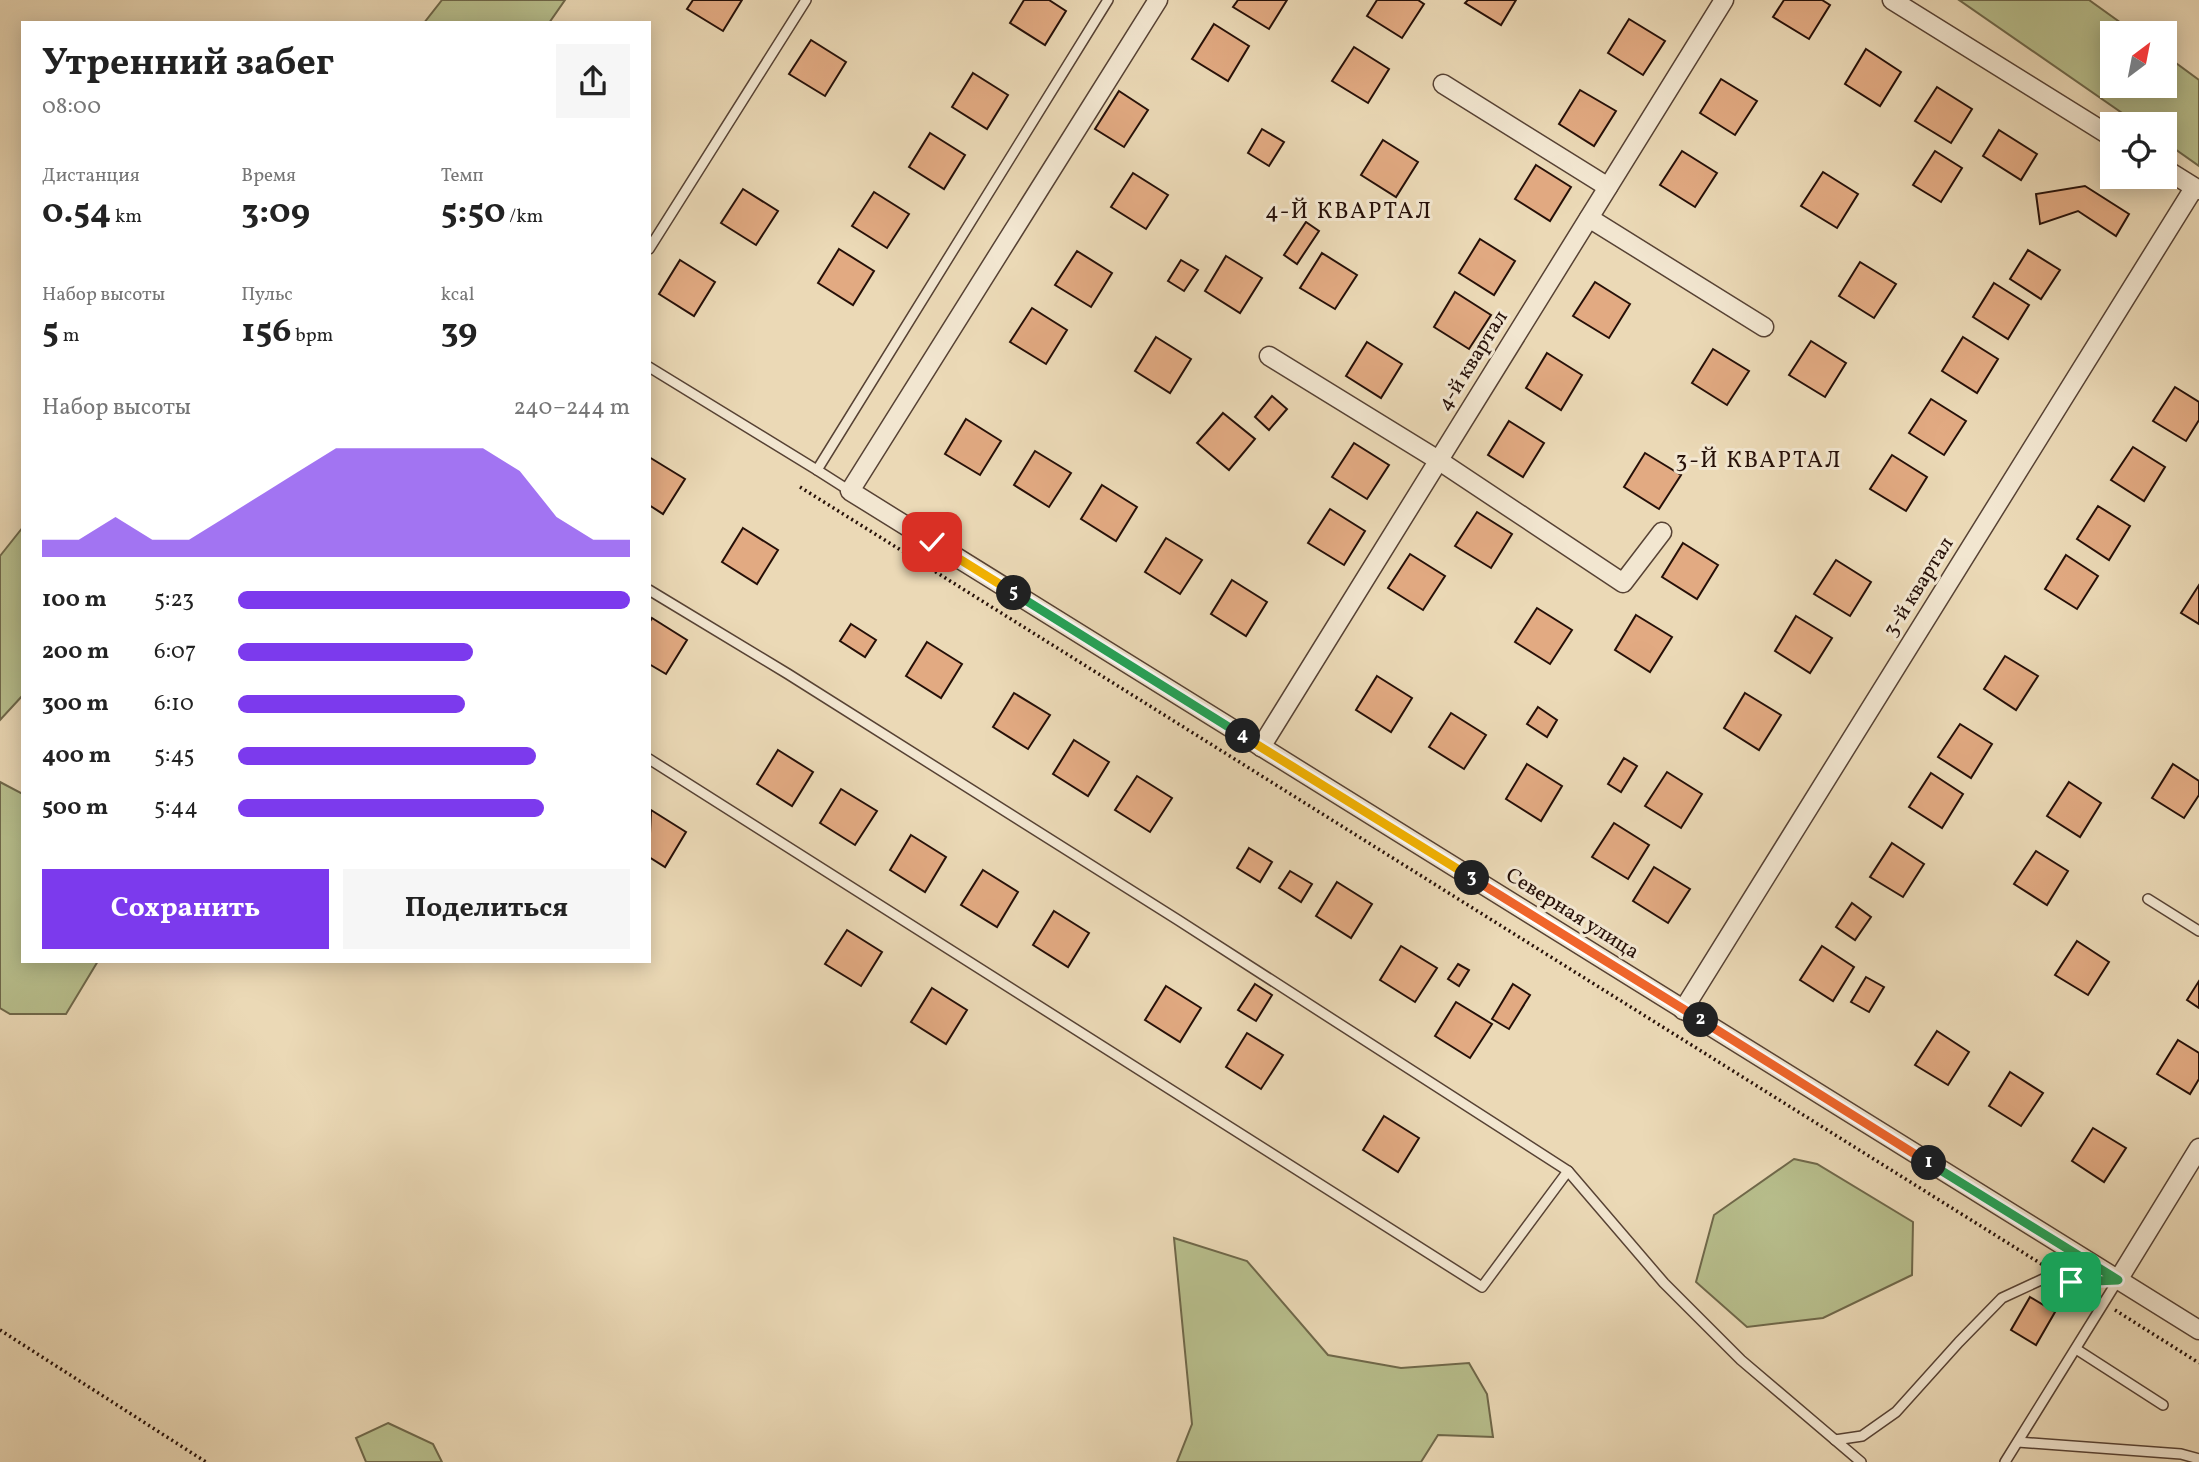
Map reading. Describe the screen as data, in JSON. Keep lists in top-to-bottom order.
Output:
{
  "streets": {
    "street": ["4-й квартал", "3-й квартал", "Северная улица"]
  },
  "crossings": [
    ["4-й квартал", "Северная улица"],
    ["3-й квартал", "Северная улица"]
  ],
  "districts": ["4-Й КВАРТАЛ", "3-Й КВАРТАЛ"],
  "north": "top right",
  "page": {
    "heading": ["Утренний забег", "08:00"],
    "stats": [
      ["Дистанция", "0.54 km"],
      ["Время", "3:09"],
      ["Темп", "5:50 /km"],
      ["Набор высоты", "5 m"],
      ["Пульс", "156 bpm"],
      ["kcal", "39"]
    ],
    "chart": ["Набор высоты", "240–244 m"],
    "list": [
      {
        "name": "100 m",
        "note": "5:23"
      },
      {
        "name": "200 m",
        "note": "6:07"
      },
      {
        "name": "300 m",
        "note": "6:10"
      },
      {
        "name": "400 m",
        "note": "5:45"
      },
      {
        "name": "500 m",
        "note": "5:44"
      }
    ],
    "pins": [
      "5",
      "4",
      "3",
      "2",
      "1"
    ],
    "buttons": ["Сохранить", "Поделиться"]
  }
}
